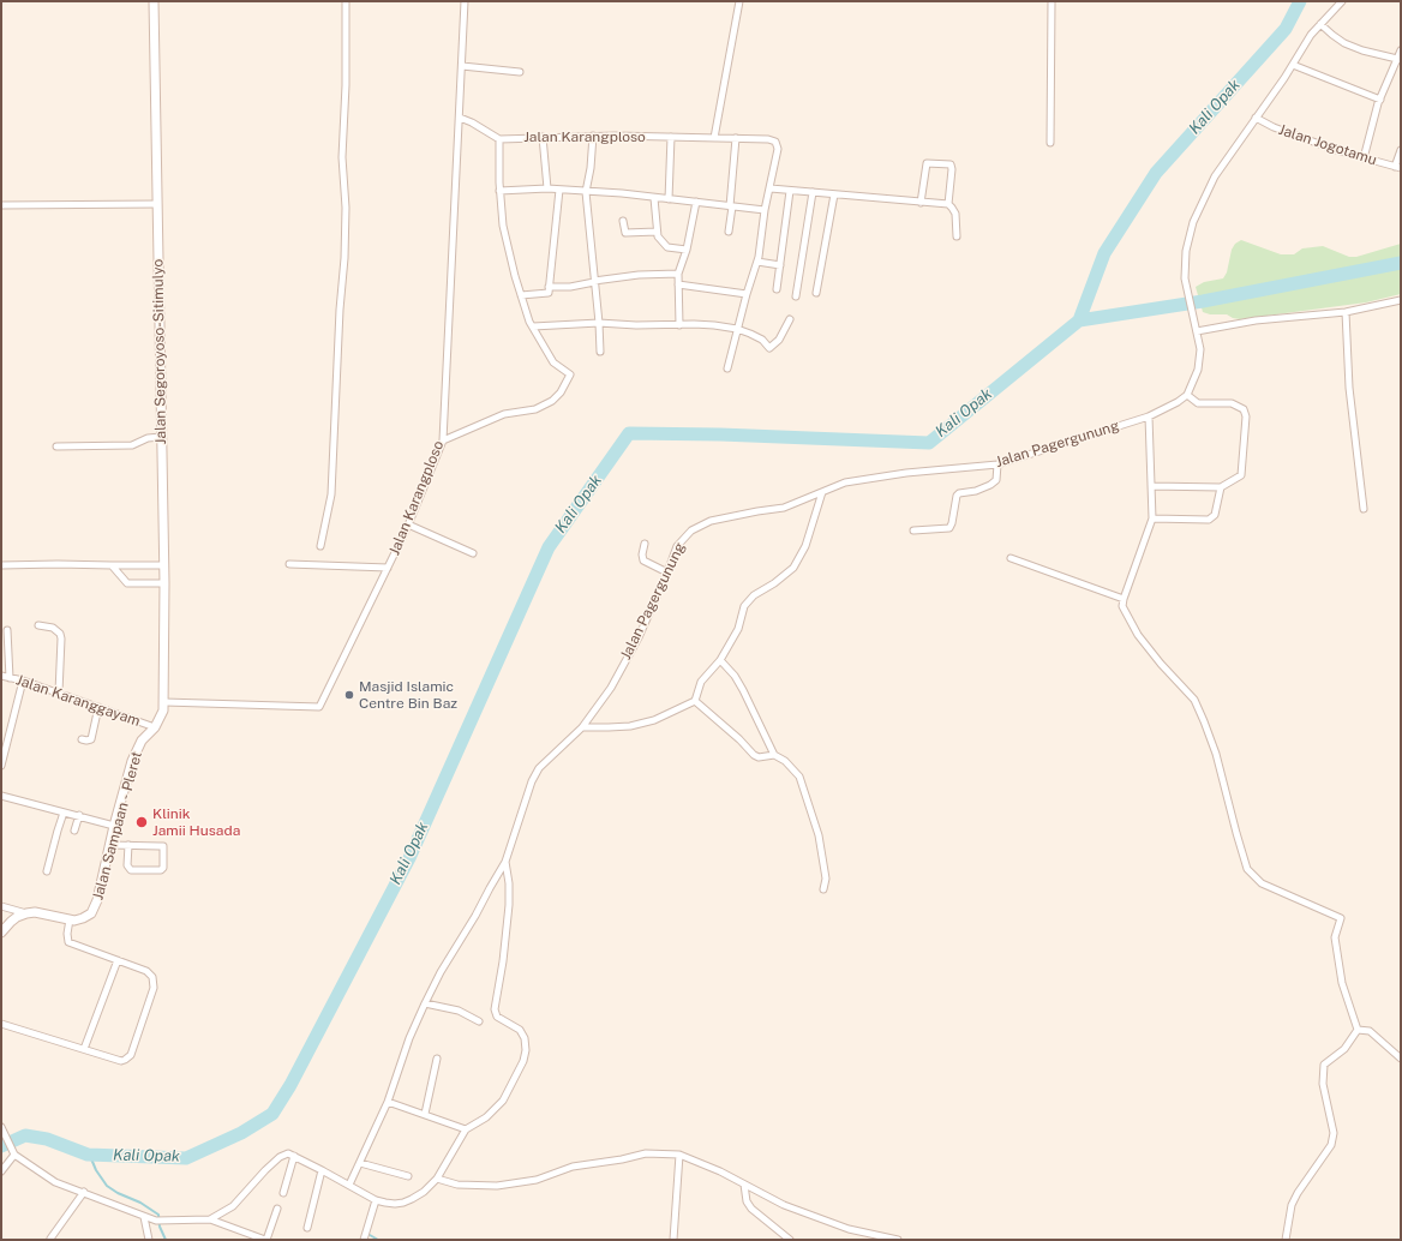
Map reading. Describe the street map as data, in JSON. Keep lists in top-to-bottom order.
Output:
{
  "streets": {
    "main road": ["Jalan Segoroyoso-Sitimulyo", "Jalan Sampaan - Pleret"],
    "street": [
      "Jalan Karangploso",
      "Jalan Jogotamu",
      "Jalan Pagergunung",
      "Jalan Karanggayam"
    ]
  },
  "crossings": [
    ["Jalan Karangploso", "Jalan Segoroyoso-Sitimulyo"],
    ["Jalan Karangploso", "Jalan Sampaan - Pleret"],
    ["Jalan Segoroyoso-Sitimulyo", "Jalan Sampaan - Pleret"],
    ["Jalan Karanggayam", "Jalan Sampaan - Pleret"]
  ],
  "water": ["Kali Opak"],
  "places": ["Masjid Islamic Centre Bin Baz", "Klinik Jamii Husada"]
}
